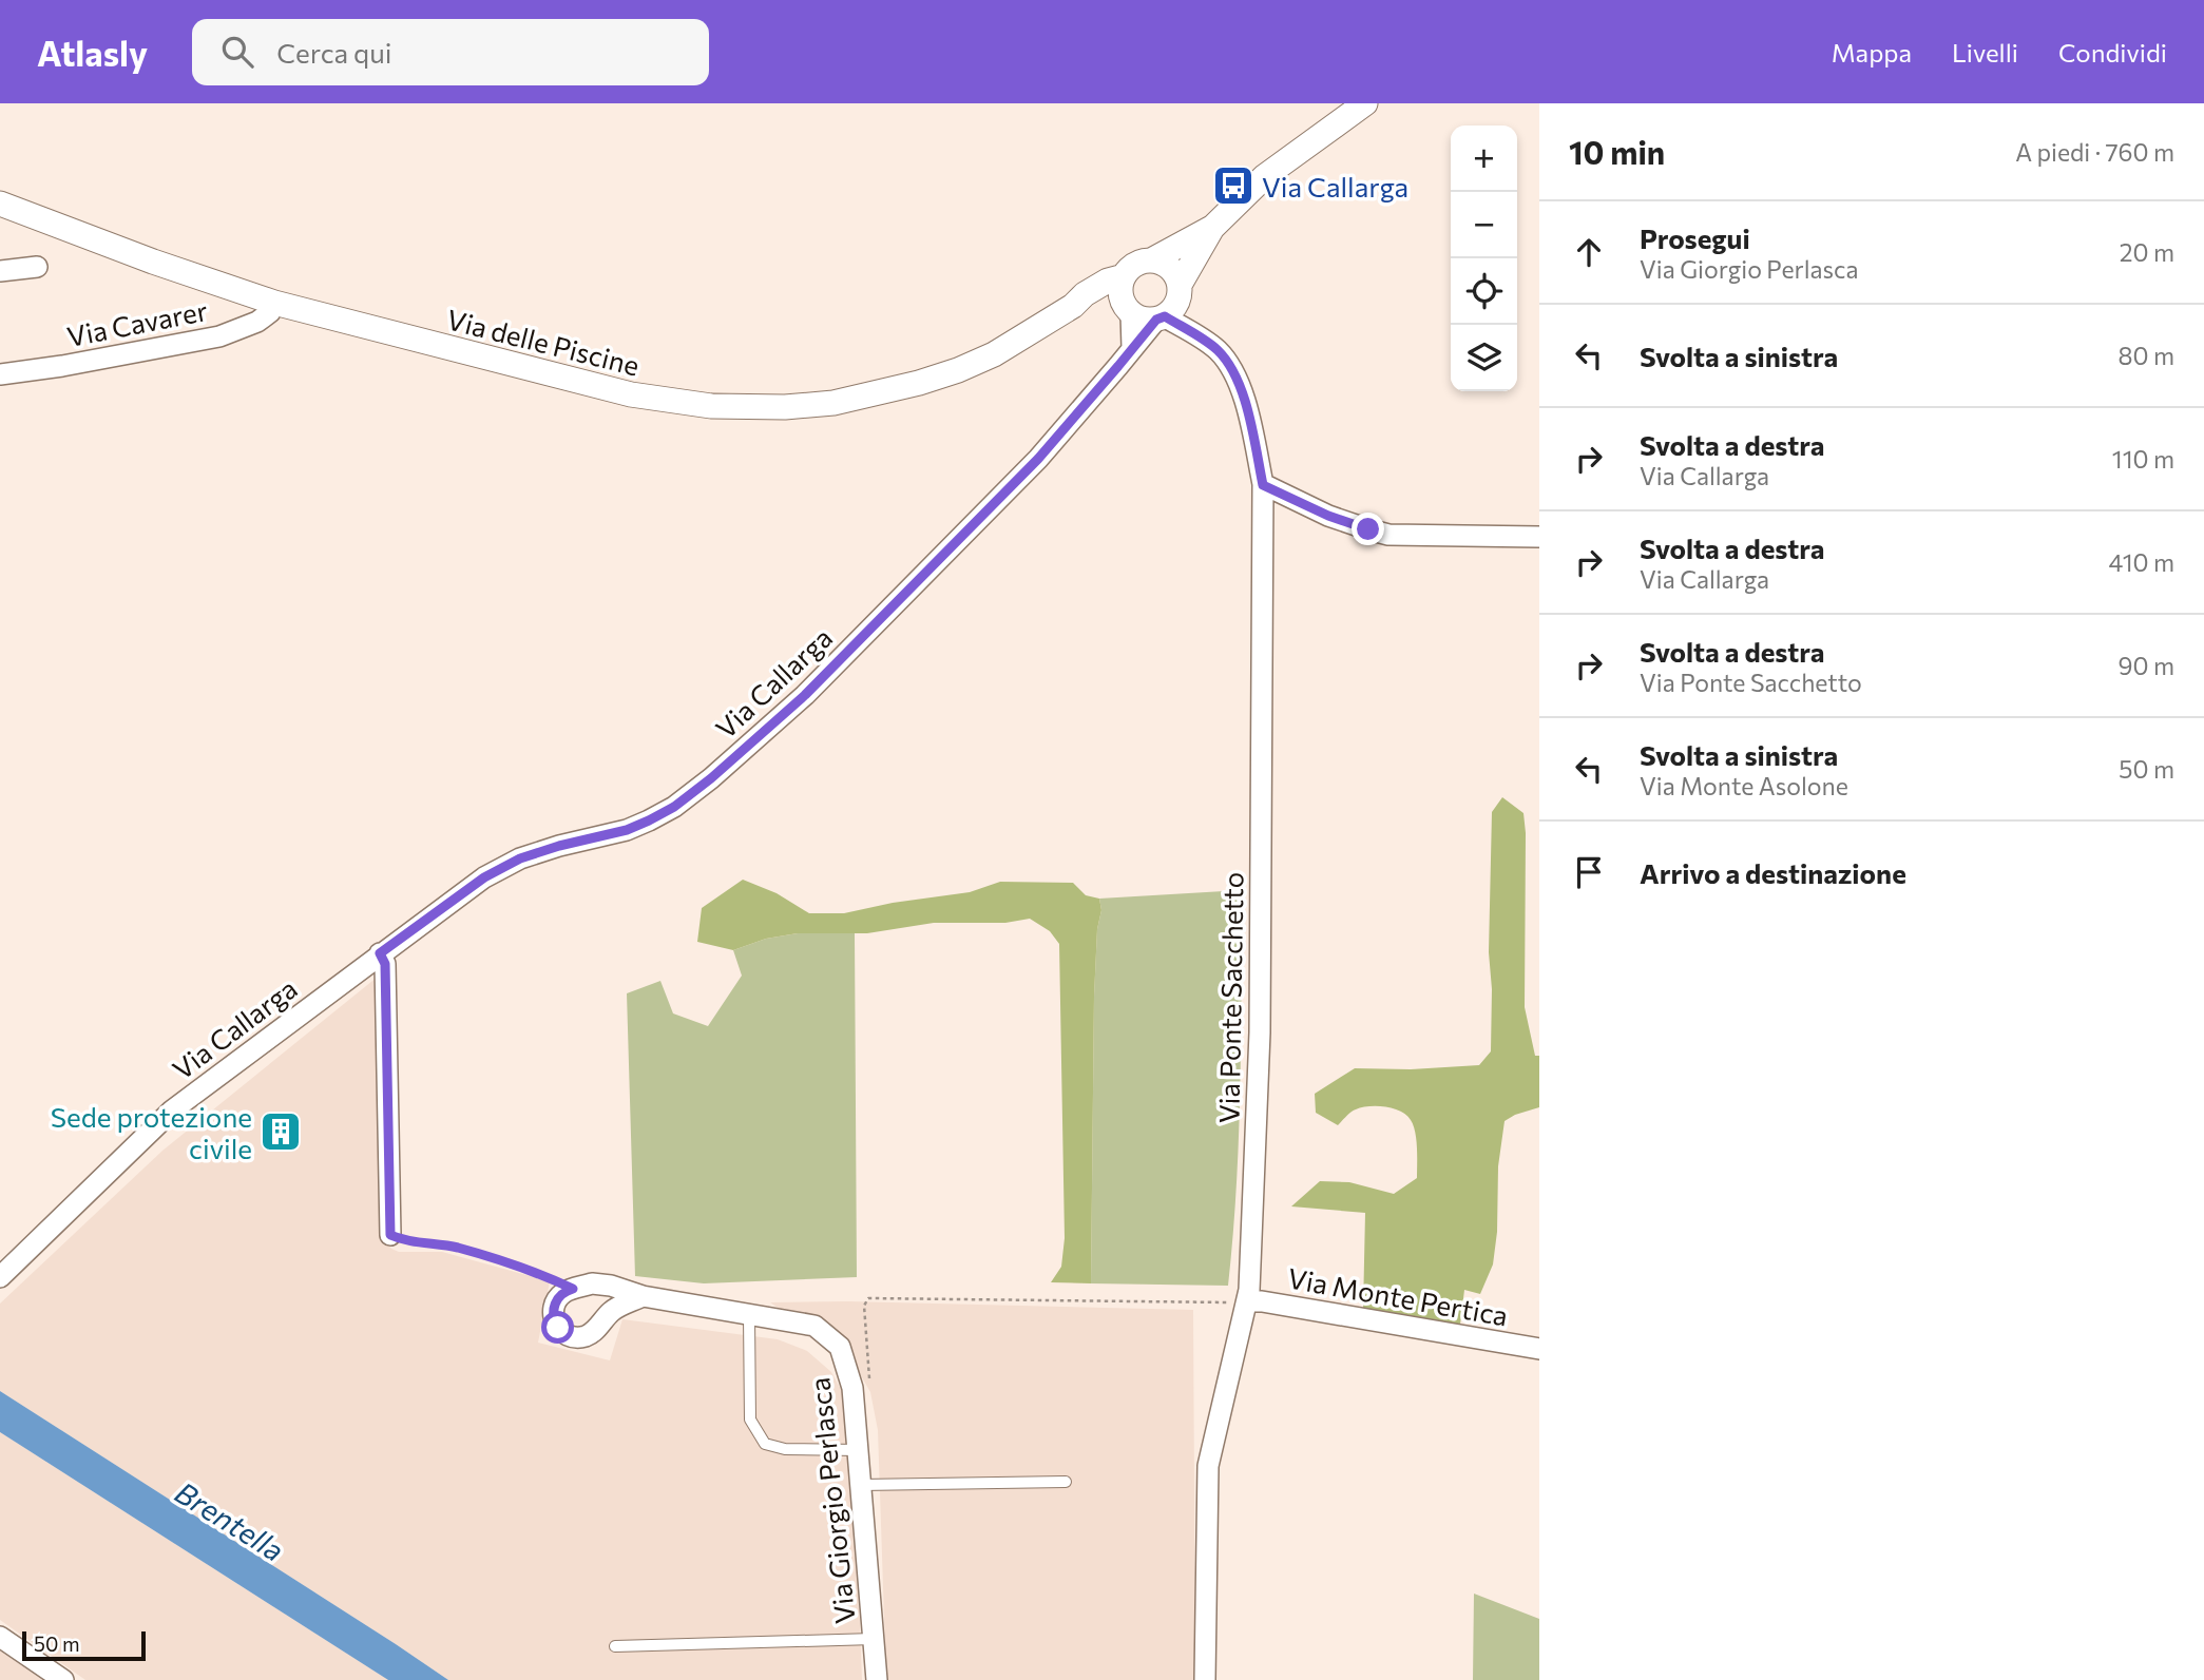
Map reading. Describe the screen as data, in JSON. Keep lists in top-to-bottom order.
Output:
{
  "streets": {
    "street": [
      "Via Cavarer",
      "Via delle Piscine",
      "Via Callarga",
      "Via Ponte Sacchetto",
      "Via Monte Pertica",
      "Via Giorgio Perlasca"
    ]
  },
  "crossings": [
    ["Via Cavarer", "Via delle Piscine"],
    ["Via delle Piscine", "Via Callarga"],
    ["Via delle Piscine", "Via Ponte Sacchetto"],
    ["Via Callarga", "Via Ponte Sacchetto"],
    ["Via Ponte Sacchetto", "Via Monte Pertica"]
  ],
  "water": ["Brentella"],
  "places": {
    "bus stop": ["Via Callarga"],
    "building": ["Sede protezione civile"]
  },
  "scale_bar": "50 m",
  "page": {
    "header": "Atlasly",
    "search": "Cerca qui",
    "nav": ["Mappa", "Livelli", "Condividi"],
    "heading": ["10 min", "A piedi · 760 m"],
    "map_buttons": ["+", "−"],
    "list": [
      ["Prosegui", "Via Giorgio Perlasca", "20 m"],
      ["Svolta a sinistra", "80 m"],
      ["Svolta a destra", "Via Callarga", "110 m"],
      ["Svolta a destra", "Via Callarga", "410 m"],
      ["Svolta a destra", "Via Ponte Sacchetto", "90 m"],
      ["Svolta a sinistra", "Via Monte Asolone", "50 m"],
      "Arrivo a destinazione"
    ],
    "scale": "50 m"
  }
}
